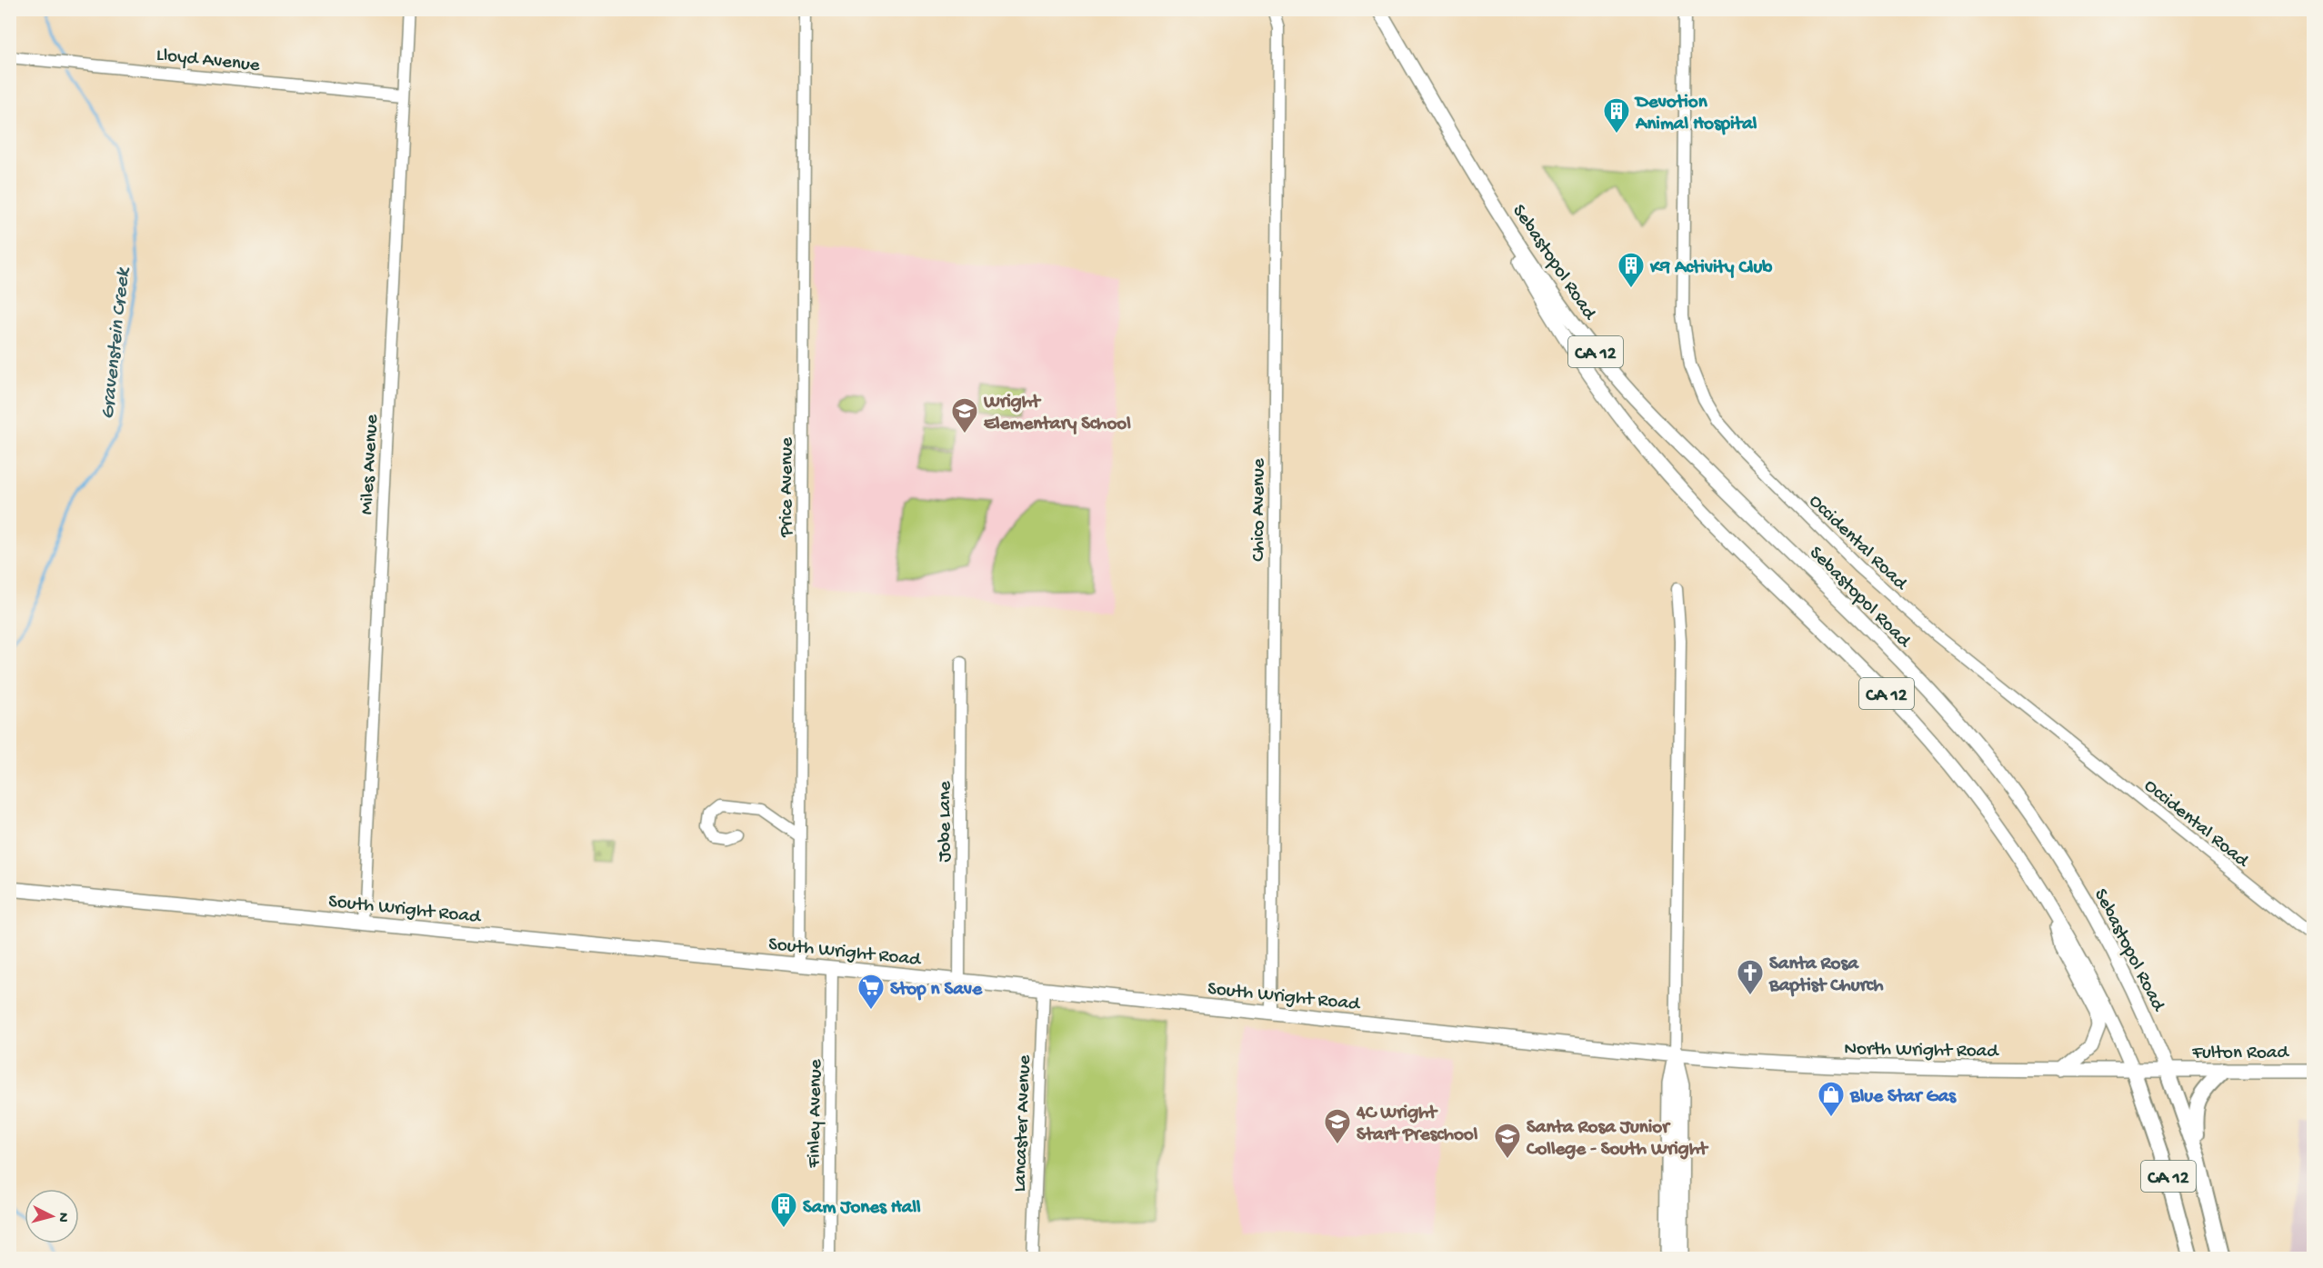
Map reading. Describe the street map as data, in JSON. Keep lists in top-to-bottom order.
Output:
{
  "streets": {
    "highway": ["CA 12"],
    "main road": [
      "Sebastopol Road",
      "South Wright Road",
      "North Wright Road",
      "Fulton Road"
    ],
    "street": [
      "Lloyd Avenue",
      "Miles Avenue",
      "Price Avenue",
      "Chico Avenue",
      "Occidental Road",
      "Jobe Lane",
      "Finley Avenue",
      "Lancaster Avenue"
    ]
  },
  "crossings": [
    ["Lloyd Avenue", "Miles Avenue"],
    ["Sebastopol Road", "CA 12"],
    ["Sebastopol Road", "North Wright Road"],
    ["Sebastopol Road", "Fulton Road"],
    ["CA 12", "North Wright Road"],
    ["CA 12", "Fulton Road"],
    ["Miles Avenue", "South Wright Road"],
    ["Price Avenue", "South Wright Road"],
    ["Chico Avenue", "South Wright Road"],
    ["Jobe Lane", "South Wright Road"],
    ["South Wright Road", "North Wright Road"],
    ["South Wright Road", "Finley Avenue"],
    ["South Wright Road", "Lancaster Avenue"],
    ["North Wright Road", "Fulton Road"]
  ],
  "water": ["Gravenstein Creek"],
  "places": {
    "building": ["Devotion Animal Hospital", "K9 Activity Club", "Sam Jones Hall"],
    "school or university": ["Wright Elementary School", "4C Wright Start Preschool", "Santa Rosa Junior College - South Wright"],
    "church": ["Santa Rosa Baptist Church"],
    "supermarket": ["Stop n Save"],
    "shop": ["Blue Star Gas"]
  },
  "north": "right"
}
